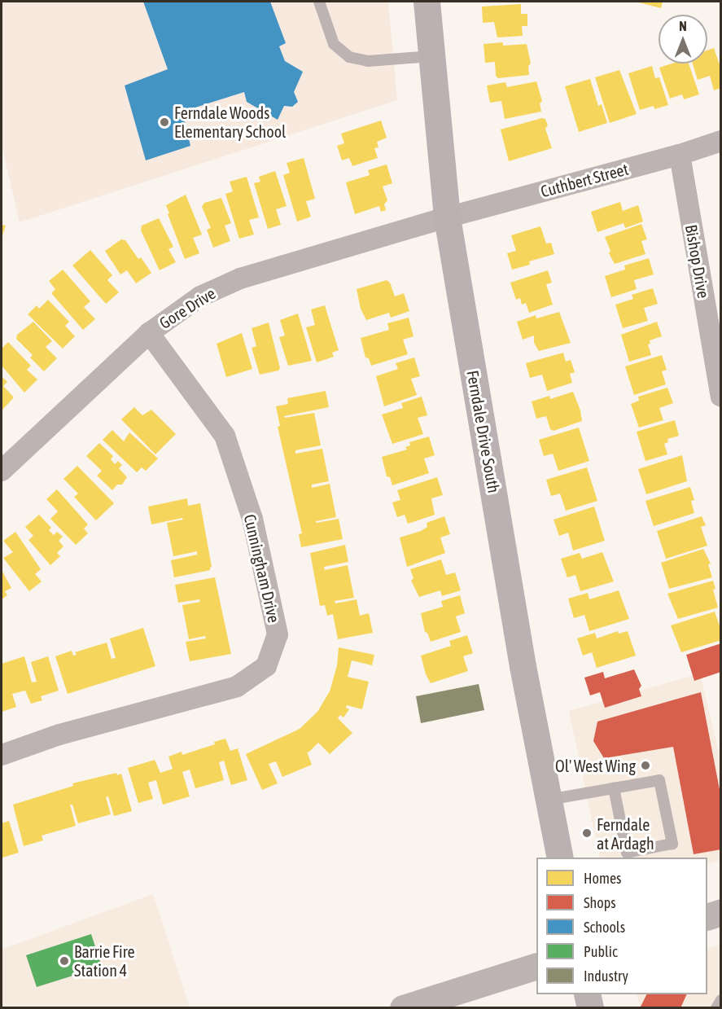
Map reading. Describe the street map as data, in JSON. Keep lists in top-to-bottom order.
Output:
{
  "streets": {
    "main road": ["Ferndale Drive South"],
    "street": [
      "Cuthbert Street",
      "Bishop Drive",
      "Gore Drive",
      "Cunningham Drive"
    ]
  },
  "crossings": [
    ["Cuthbert Street", "Bishop Drive"],
    ["Cuthbert Street", "Gore Drive"],
    ["Cuthbert Street", "Ferndale Drive South"],
    ["Gore Drive", "Ferndale Drive South"],
    ["Gore Drive", "Cunningham Drive"]
  ],
  "places": [
    "Ferndale Woods Elementary School",
    "Ol' West Wing",
    "Ferndale at Ardagh",
    "Barrie Fire Station 4"
  ],
  "legend": [
    "Homes",
    "Shops",
    "Schools",
    "Public",
    "Industry"
  ],
  "north": "top"
}
